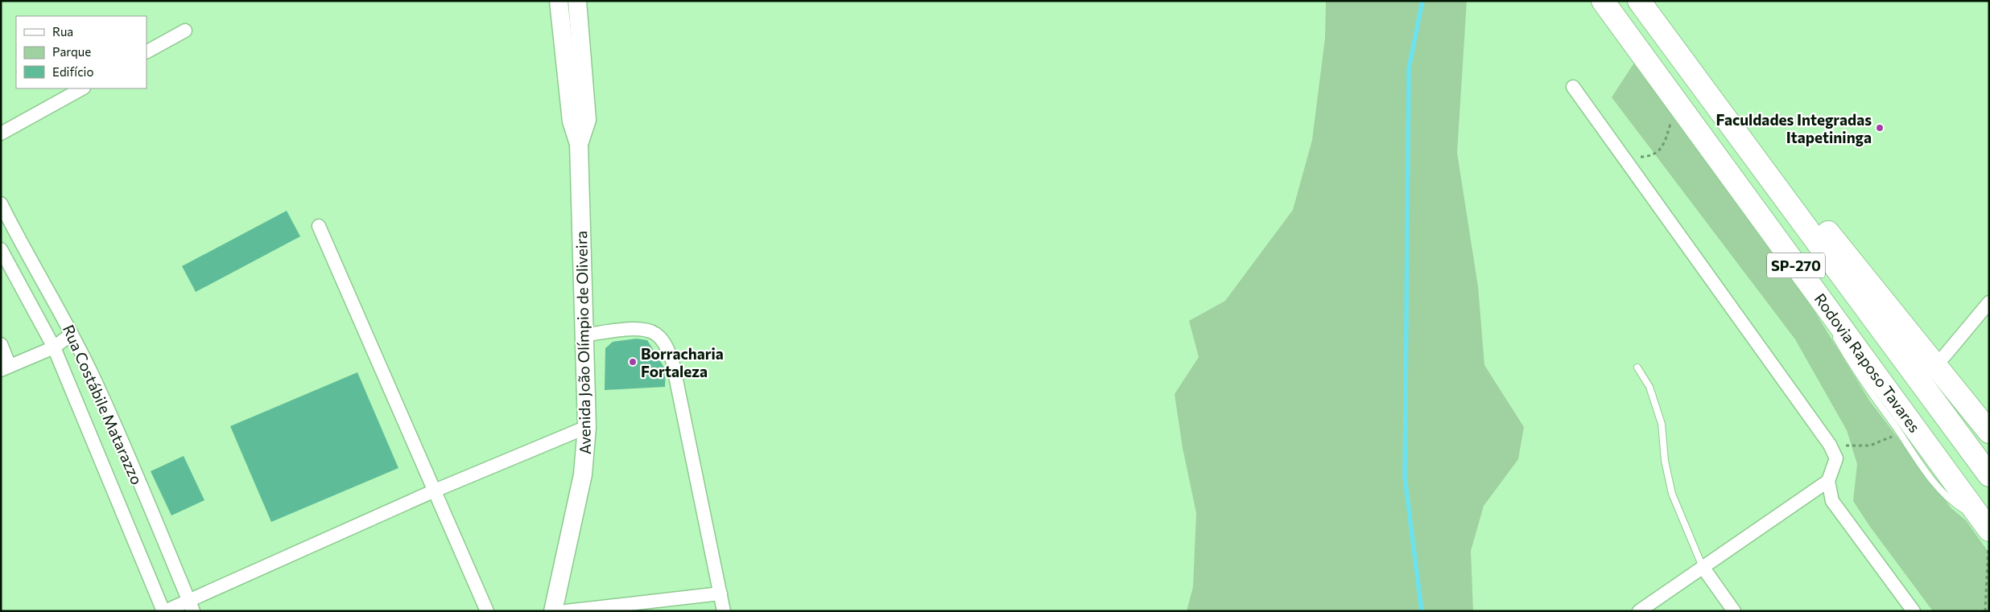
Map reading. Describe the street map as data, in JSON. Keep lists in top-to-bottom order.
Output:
{
  "streets": {
    "highway": ["SP-270", "Rodovia Raposo Tavares"],
    "main road": ["Avenida João Olímpio de Oliveira"],
    "street": ["Rua Costábile Matarazzo"]
  },
  "places": ["Faculdades Integradas Itapetininga", "Borracharia Fortaleza"],
  "legend": ["Rua", "Parque", "Edifício"]
}
